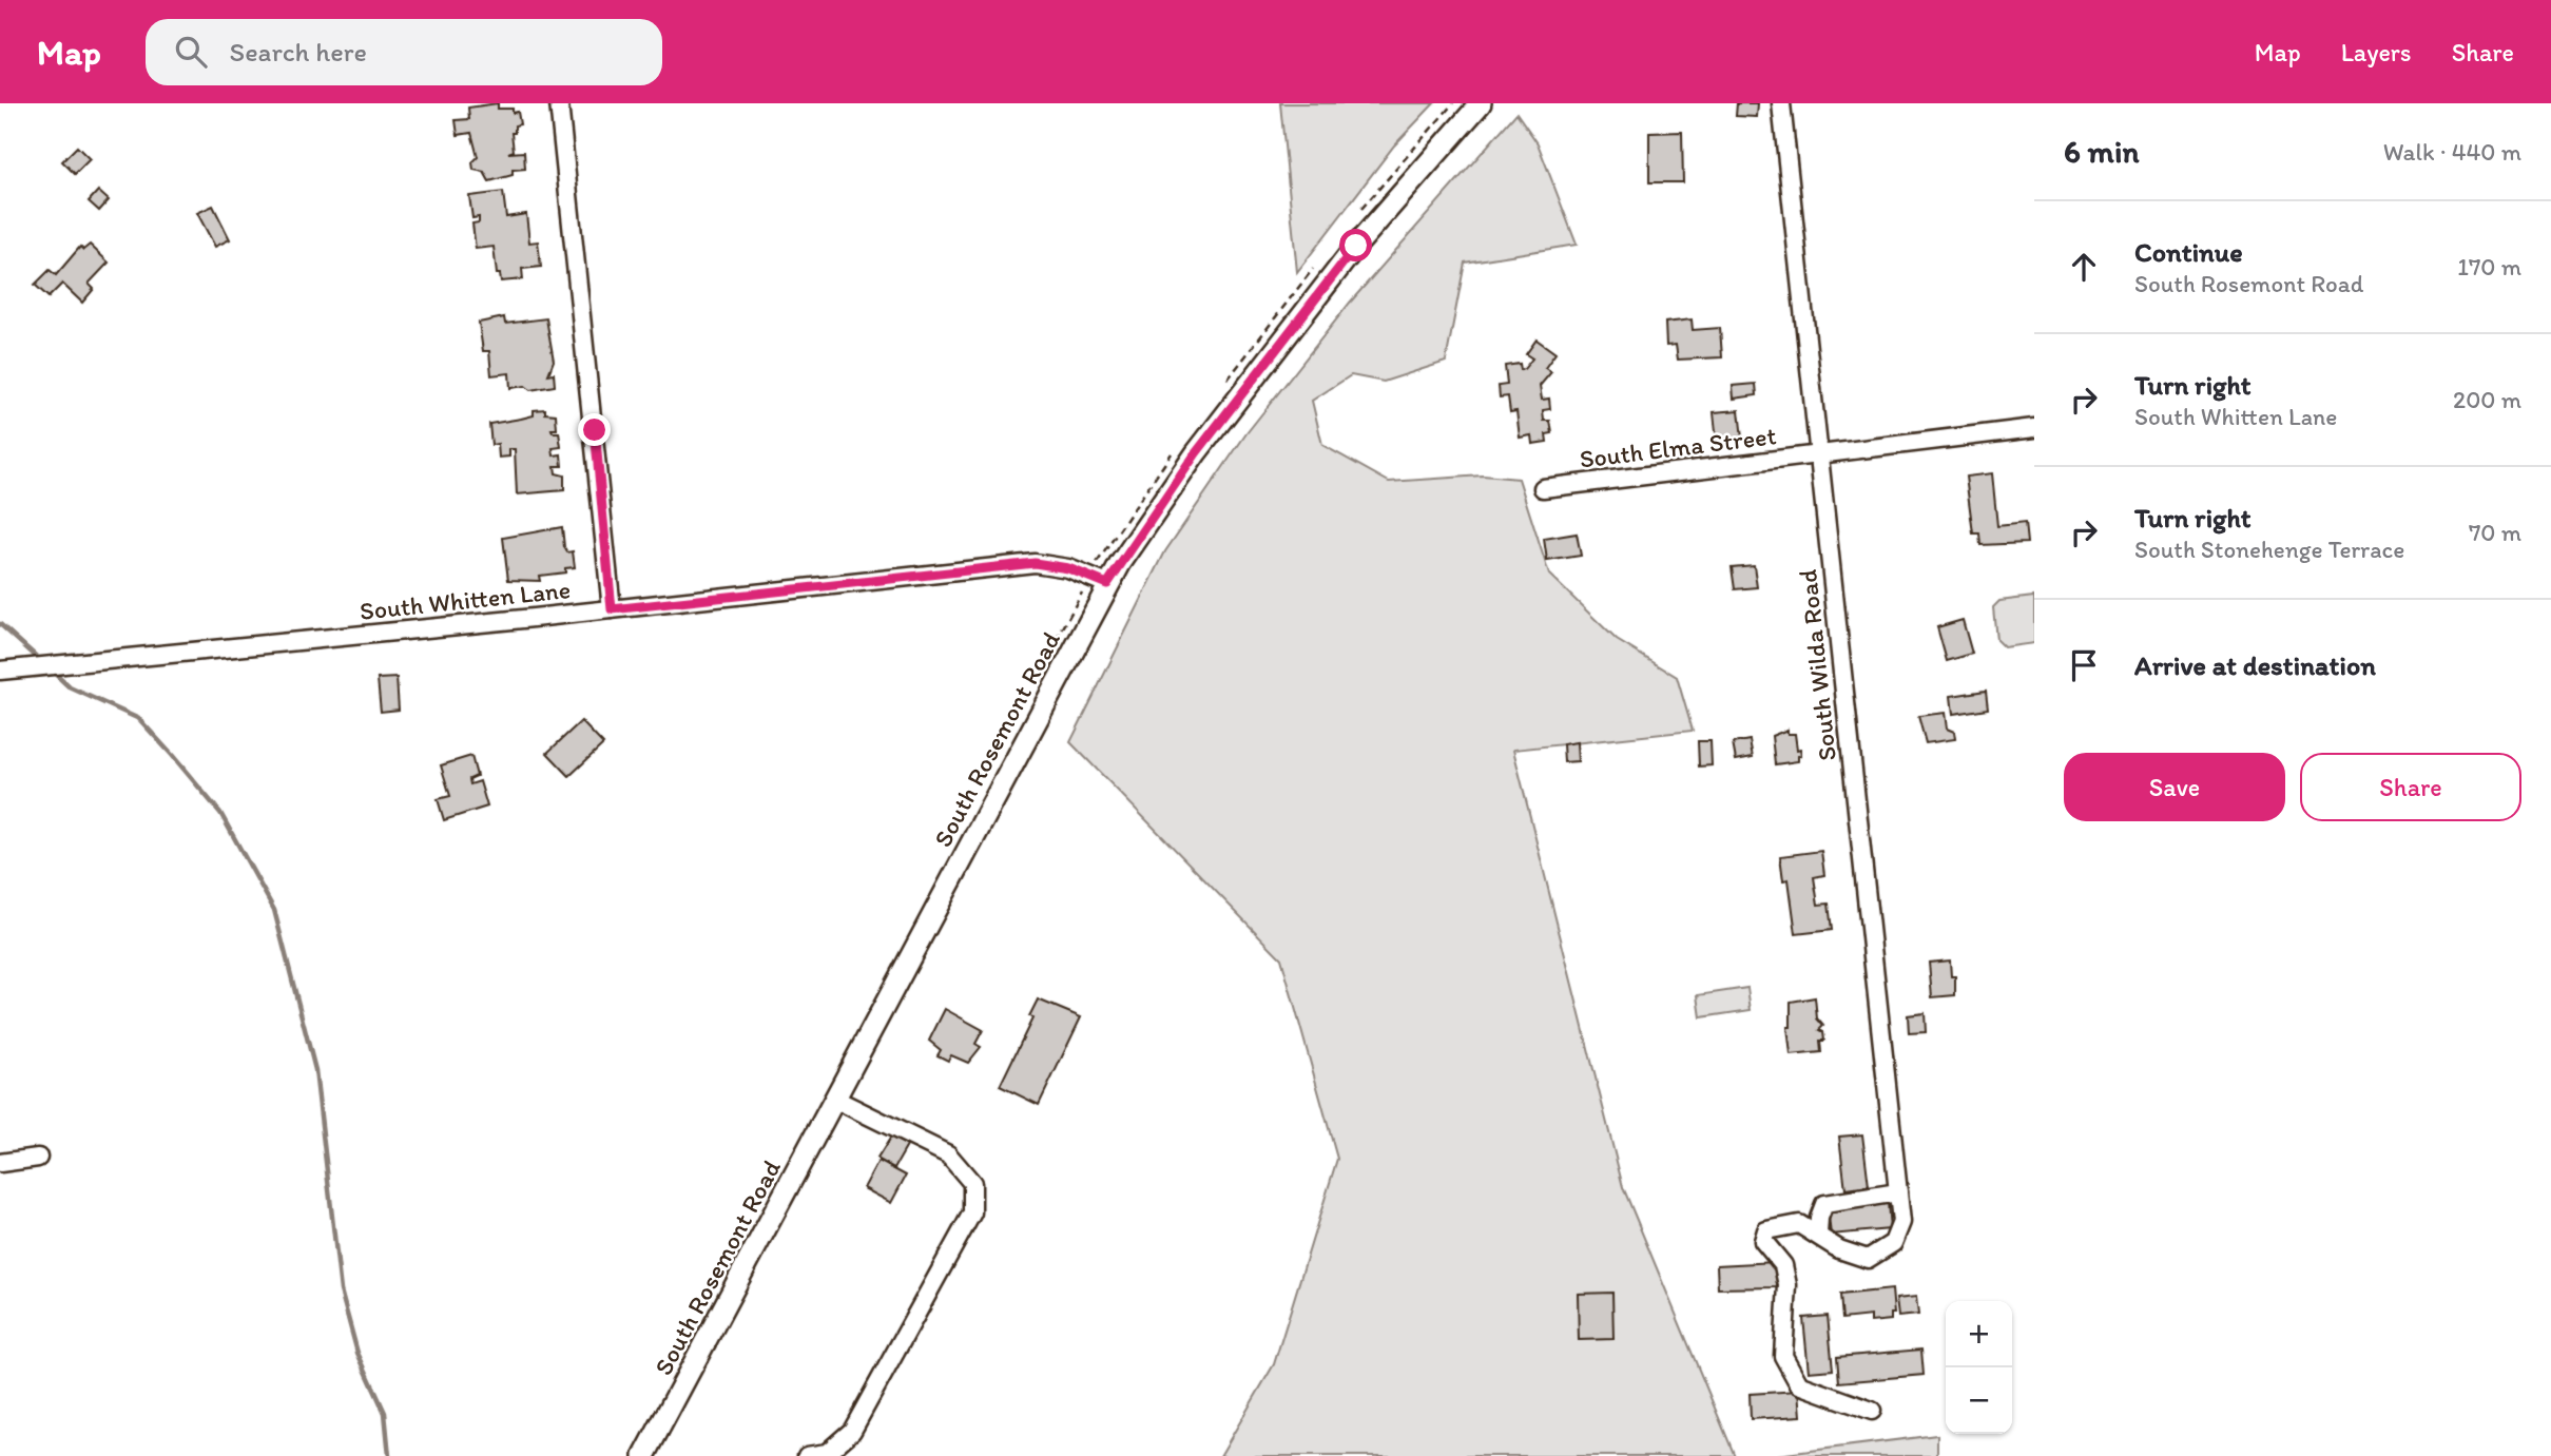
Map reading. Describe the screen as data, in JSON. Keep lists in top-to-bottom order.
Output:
{
  "streets": {
    "main road": ["South Rosemont Road"],
    "street": ["South Elma Street", "South Whitten Lane", "South Wilda Road"]
  },
  "crossings": [
    ["South Elma Street", "South Wilda Road"],
    ["South Whitten Lane", "South Rosemont Road"]
  ],
  "page": {
    "header": "Map",
    "search": "Search here",
    "nav": ["Map", "Layers", "Share"],
    "heading": ["6 min", "Walk · 440 m"],
    "list": [
      ["Continue", "South Rosemont Road", "170 m"],
      ["Turn right", "South Whitten Lane", "200 m"],
      ["Turn right", "South Stonehenge Terrace", "70 m"],
      "Arrive at destination"
    ],
    "buttons": ["Save", "Share"],
    "map_buttons": ["+", "−"]
  }
}
